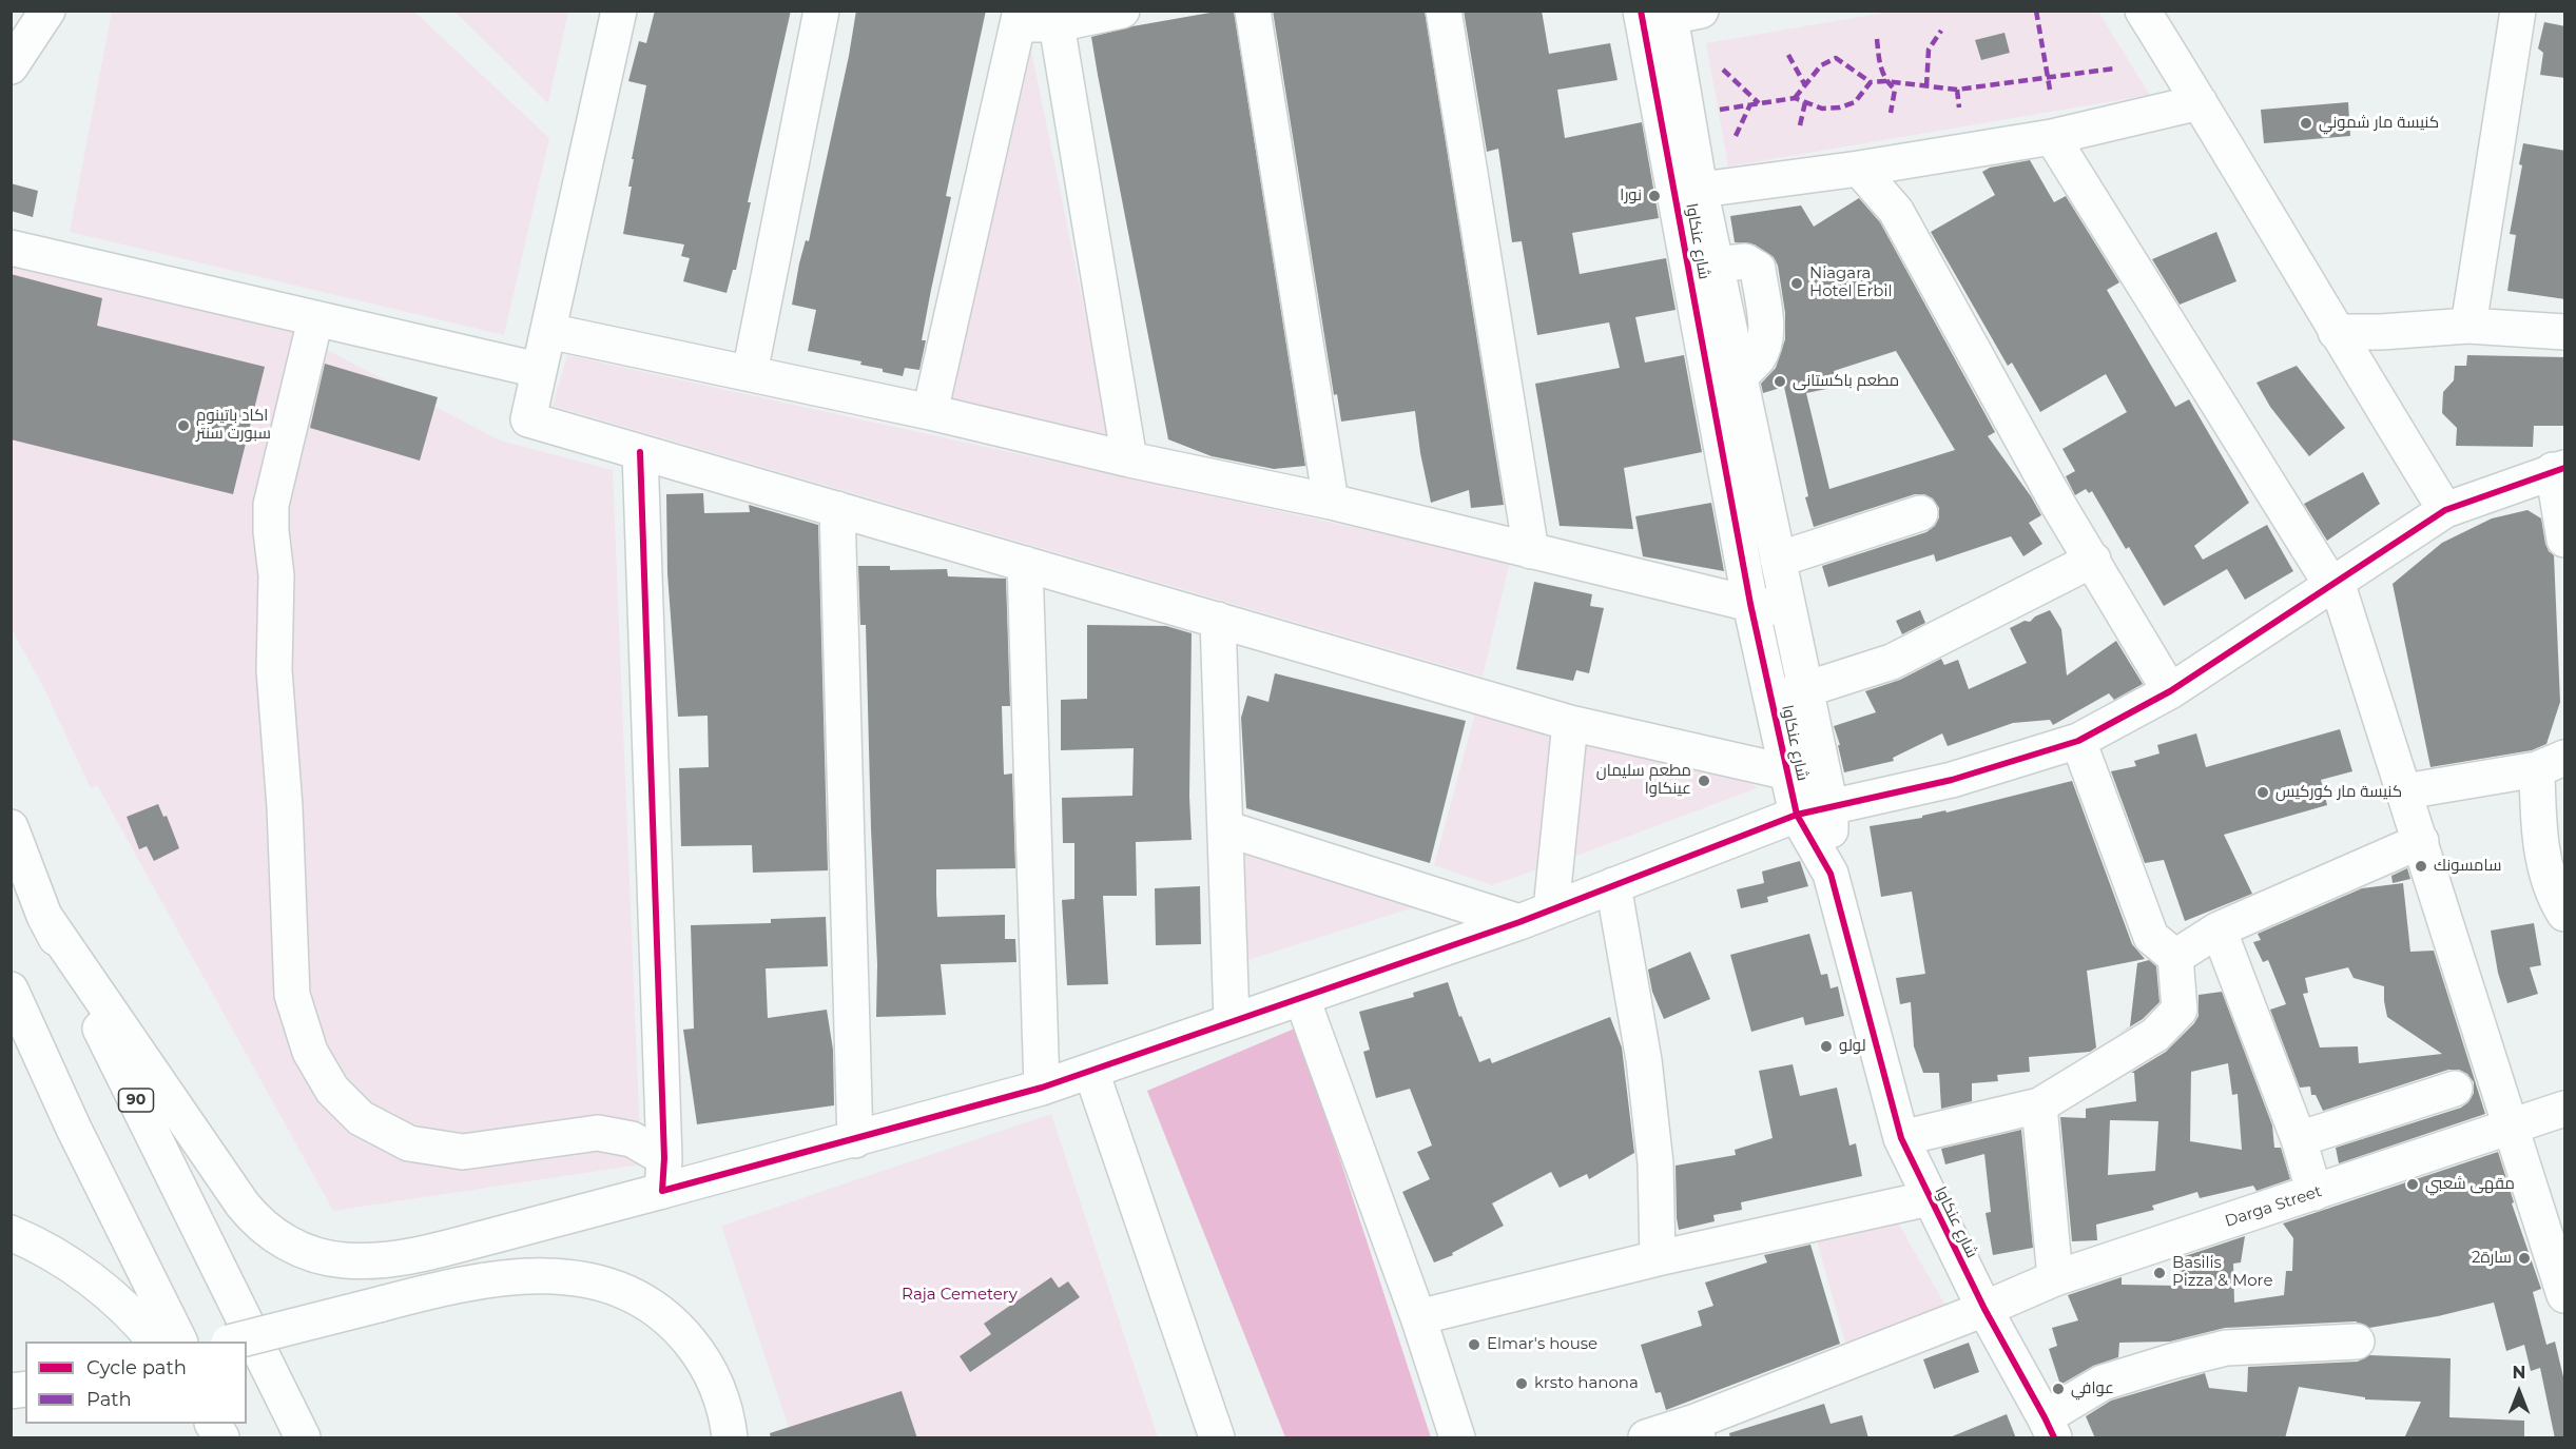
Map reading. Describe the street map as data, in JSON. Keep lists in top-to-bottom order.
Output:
{
  "streets": {
    "main road": ["شارع عنكاوا", "90", "Darga Street"]
  },
  "crossings": [
    ["شارع عنكاوا", "Darga Street"]
  ],
  "parks": ["Raja Cemetery"],
  "places": [
    "كنيسة مار شموني",
    "نورا",
    "Niagara Hotel Erbil",
    "مطعم باکستانی",
    "اكاد باتينوم سبورت سنتر",
    "مطعم سليمان عينكاوا",
    "كنيسة مار كوركيس",
    "سامسونك",
    "لولو",
    "مقهى شعبي",
    "سارة2",
    "Basilis Pizza & More",
    "Elmar's house",
    "krsto hanona",
    "عوافي"
  ],
  "legend": ["Cycle path", "Path"],
  "north": "top"
}
